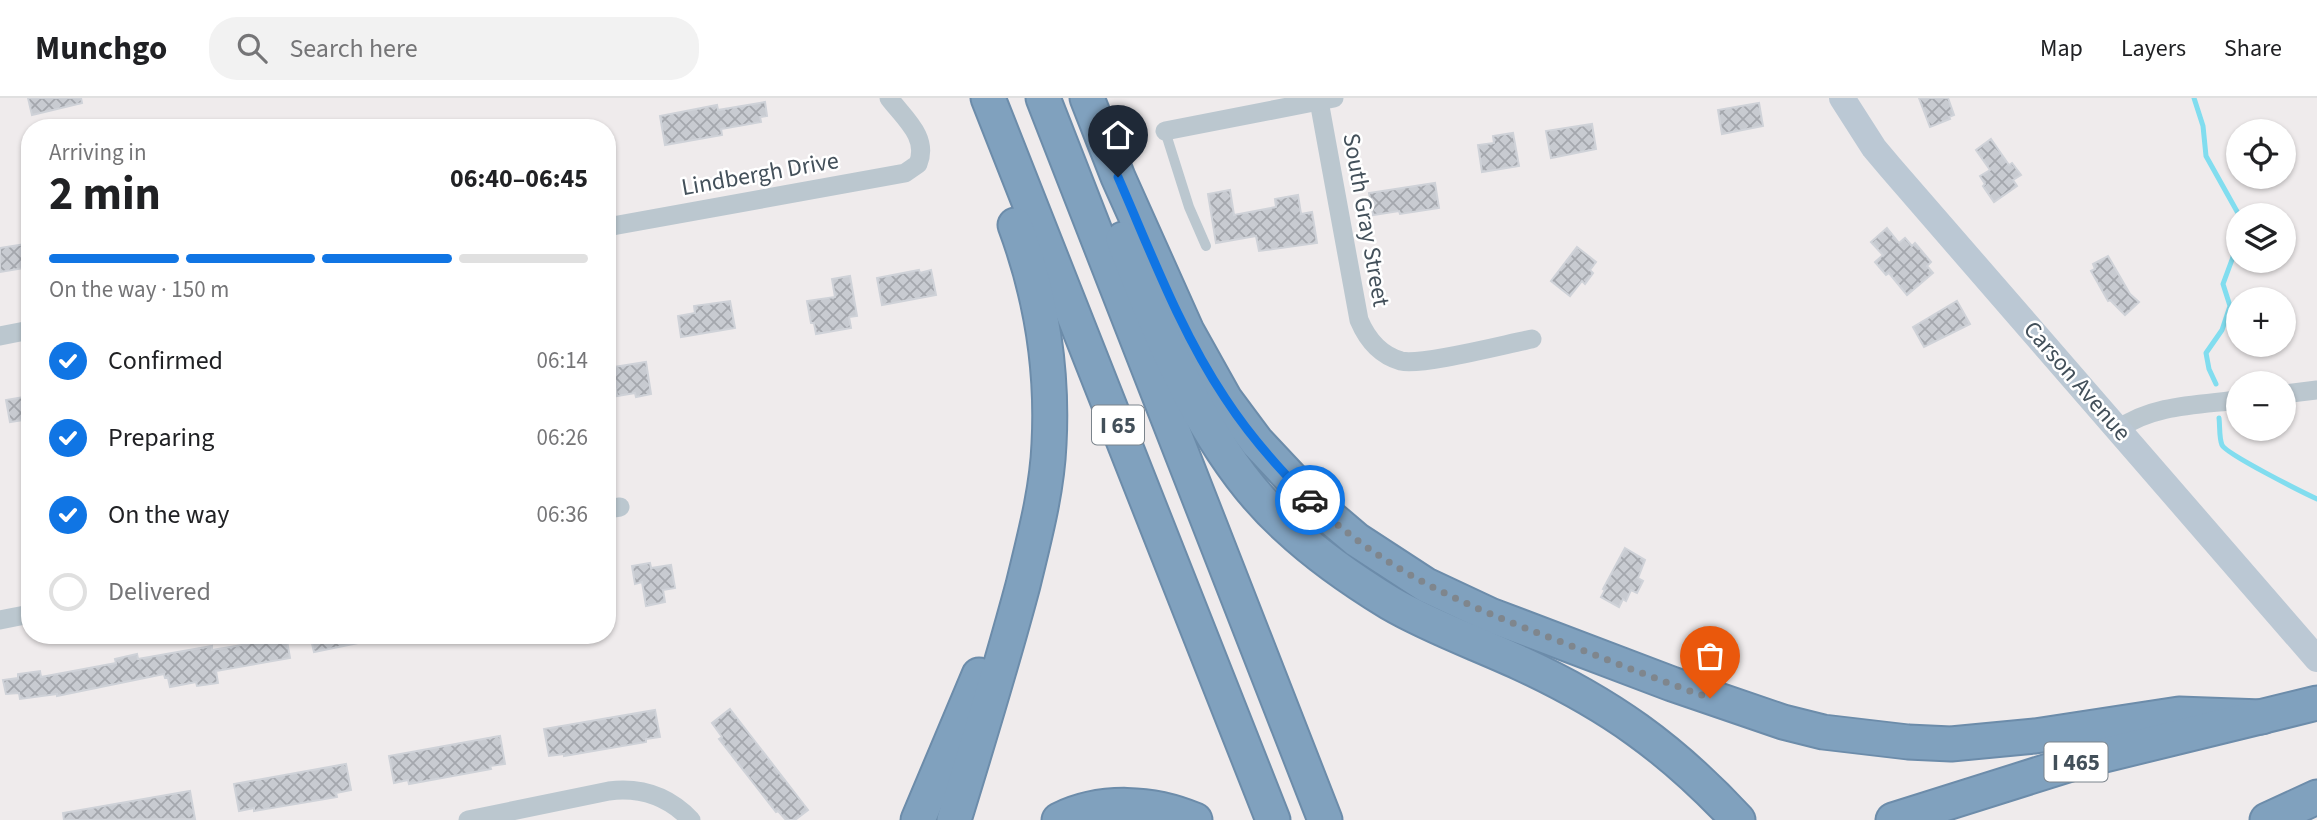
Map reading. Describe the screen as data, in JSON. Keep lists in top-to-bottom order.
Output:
{
  "streets": {
    "highway": ["I 65", "I 465"],
    "main road": ["Carson Avenue"],
    "street": ["Lindbergh Drive", "South Gray Street"]
  },
  "page": {
    "header": "Munchgo",
    "search": "Search here",
    "nav": ["Map", "Layers", "Share"],
    "map_buttons": ["+", "−"],
    "heading": ["2 min", "Arriving in", "06:40–06:45"],
    "bar": "On the way · 150 m",
    "list": [
      ["Confirmed", "06:14"],
      ["Preparing", "06:26"],
      ["On the way", "06:36"],
      "Delivered"
    ]
  }
}
